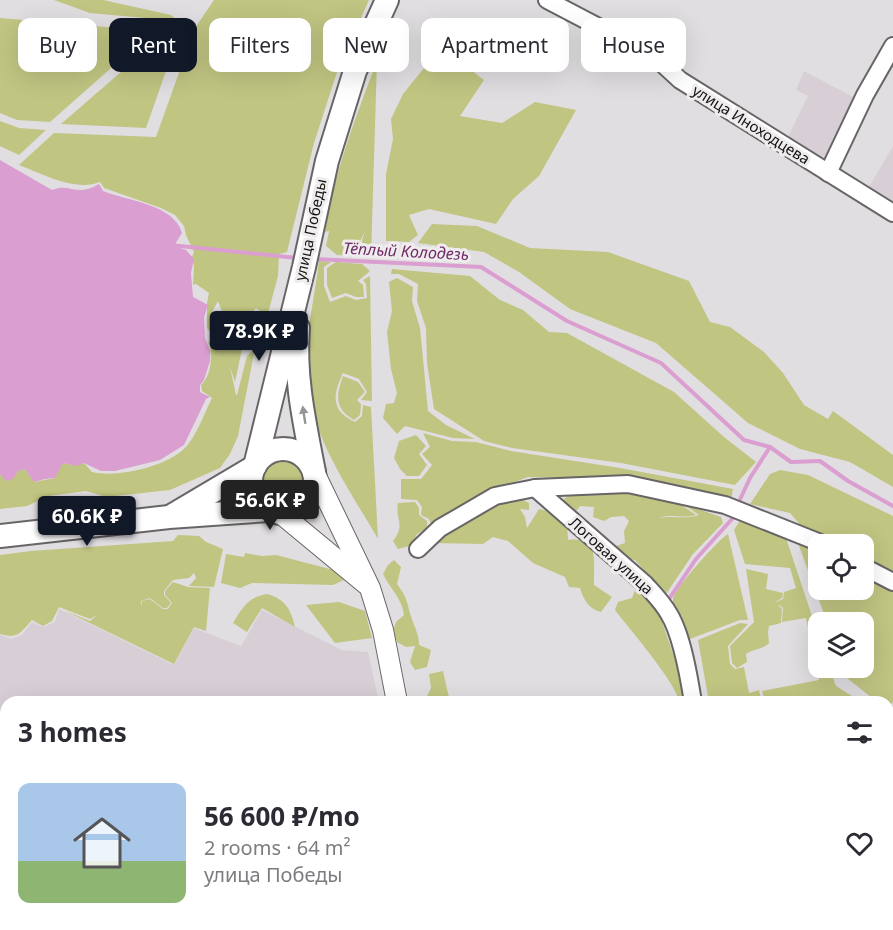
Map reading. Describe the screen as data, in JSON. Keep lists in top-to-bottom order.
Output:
{
  "streets": {
    "main road": ["улица Победы"],
    "street": ["улица Иноходцева", "Логовая улица"]
  },
  "water": ["Тёплый Колодезь"],
  "page": {
    "chip": [
      "Buy",
      "Rent",
      "Filters",
      "New",
      "Apartment",
      "House"
    ],
    "price": ["78.9K ₽", "56.6K ₽", "60.6K ₽"],
    "heading": "3 homes",
    "list": [
      {
        "name": "56 600 ₽/mo",
        "note": "2 rooms · 64 m² · улица Победы"
      }
    ]
  }
}
